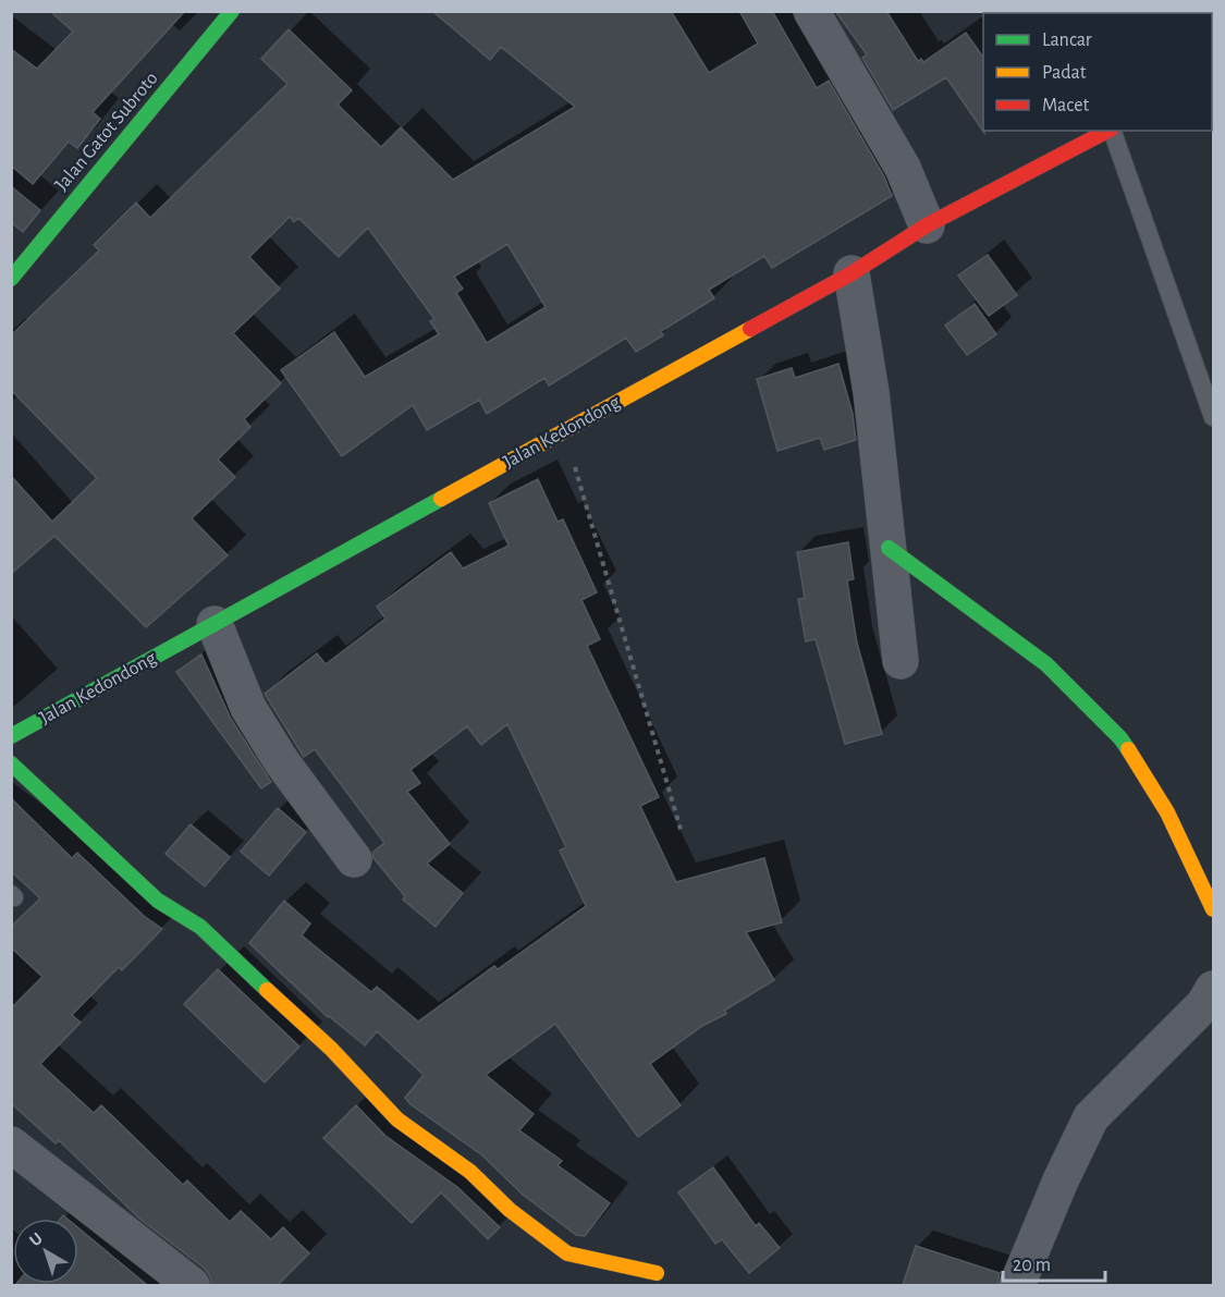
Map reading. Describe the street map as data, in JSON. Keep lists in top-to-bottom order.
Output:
{
  "streets": {
    "street": ["Jalan Gatot Subroto", "Jalan Kedondong"]
  },
  "legend": ["Lancar", "Padat", "Macet"],
  "scale_bar": "20 m",
  "north": "top left"
}
